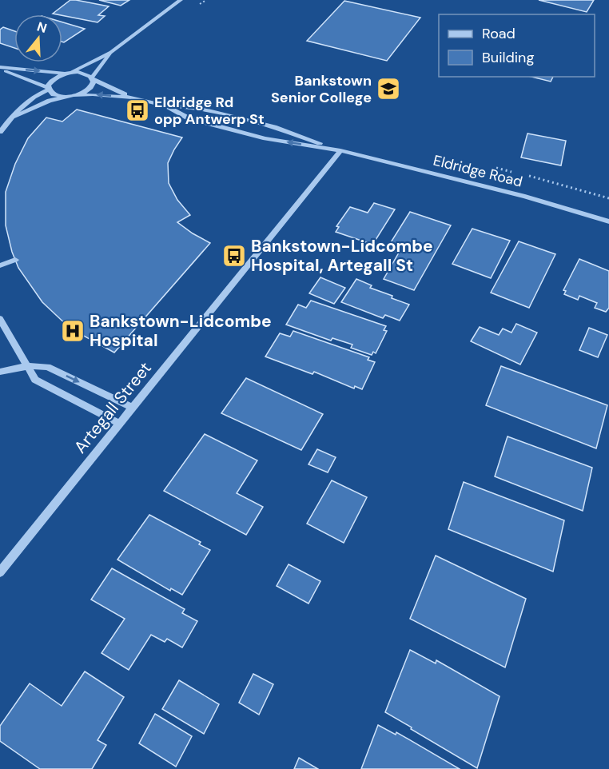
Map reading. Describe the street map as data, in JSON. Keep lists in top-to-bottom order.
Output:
{
  "streets": {
    "street": ["Eldridge Road", "Artegall Street"]
  },
  "crossings": [
    ["Eldridge Road", "Artegall Street"]
  ],
  "places": {
    "school or university": ["Bankstown Senior College"],
    "bus stop": ["Eldridge Rd opp Antwerp St", "Bankstown-Lidcombe Hospital, Artegall St"],
    "hospital": ["Bankstown-Lidcombe Hospital"]
  },
  "legend": ["Road", "Building"],
  "north": "top"
}
